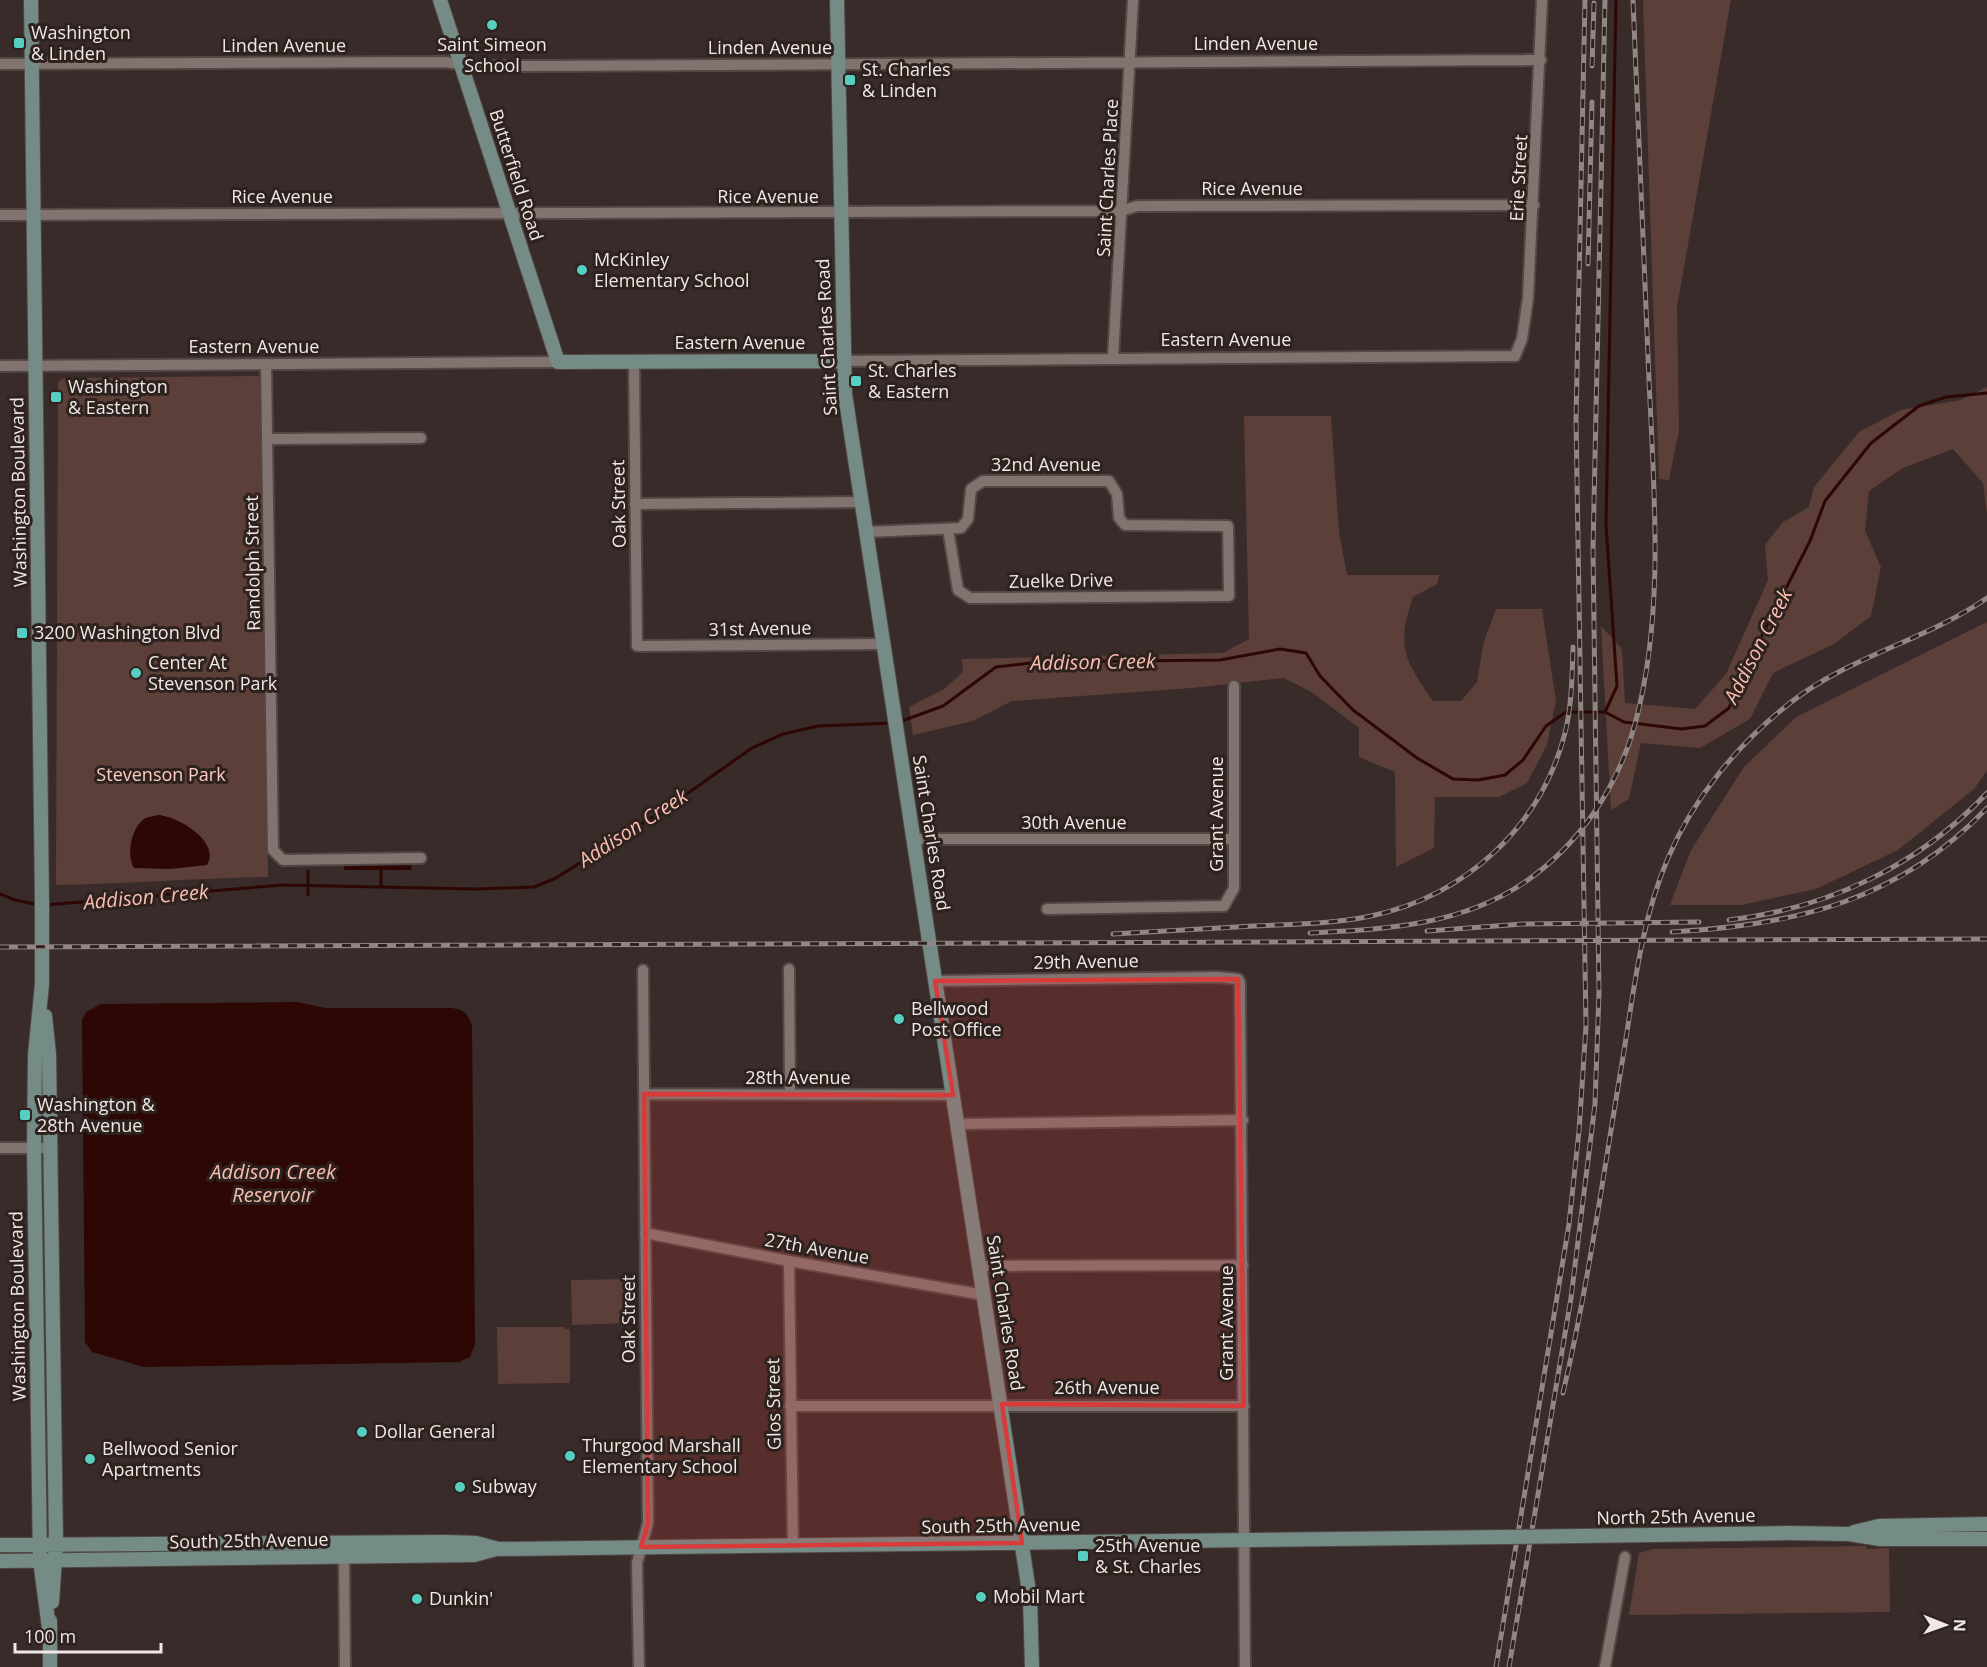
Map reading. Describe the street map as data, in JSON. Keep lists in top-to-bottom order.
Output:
{
  "streets": {
    "main road": [
      "Butterfield Road",
      "Saint Charles Road",
      "Eastern Avenue",
      "Washington Boulevard",
      "North 25th Avenue",
      "South 25th Avenue"
    ],
    "street": [
      "Linden Avenue",
      "Saint Charles Place",
      "Erie Street",
      "Rice Avenue",
      "32nd Avenue",
      "Oak Street",
      "Randolph Street",
      "Zuelke Drive",
      "31st Avenue",
      "Grant Avenue",
      "30th Avenue",
      "29th Avenue",
      "28th Avenue",
      "27th Avenue",
      "26th Avenue",
      "Glos Street"
    ]
  },
  "crossings": [
    ["Linden Avenue", "Butterfield Road"],
    ["Linden Avenue", "Saint Charles Place"],
    ["Linden Avenue", "Erie Street"],
    ["Linden Avenue", "Saint Charles Road"],
    ["Linden Avenue", "Washington Boulevard"],
    ["Butterfield Road", "Rice Avenue"],
    ["Butterfield Road", "Eastern Avenue"],
    ["Saint Charles Place", "Rice Avenue"],
    ["Saint Charles Place", "Eastern Avenue"],
    ["Erie Street", "Rice Avenue"],
    ["Erie Street", "Eastern Avenue"],
    ["Rice Avenue", "Saint Charles Road"],
    ["Rice Avenue", "Washington Boulevard"],
    ["Saint Charles Road", "Eastern Avenue"],
    ["Saint Charles Road", "31st Avenue"],
    ["Saint Charles Road", "30th Avenue"],
    ["Saint Charles Road", "29th Avenue"],
    ["Saint Charles Road", "28th Avenue"],
    ["Saint Charles Road", "27th Avenue"],
    ["Saint Charles Road", "26th Avenue"],
    ["Saint Charles Road", "South 25th Avenue"],
    ["Eastern Avenue", "Washington Boulevard"],
    ["Eastern Avenue", "Oak Street"],
    ["Eastern Avenue", "Randolph Street"],
    ["32nd Avenue", "Zuelke Drive"],
    ["Washington Boulevard", "South 25th Avenue"],
    ["Oak Street", "31st Avenue"],
    ["Oak Street", "28th Avenue"],
    ["Oak Street", "27th Avenue"],
    ["Oak Street", "South 25th Avenue"],
    ["Grant Avenue", "30th Avenue"],
    ["Grant Avenue", "29th Avenue"],
    ["Grant Avenue", "26th Avenue"],
    ["Grant Avenue", "South 25th Avenue"],
    ["27th Avenue", "Glos Street"],
    ["26th Avenue", "Glos Street"],
    ["Glos Street", "South 25th Avenue"],
    ["North 25th Avenue", "South 25th Avenue"]
  ],
  "water": ["Addison Creek", "Addison Creek Reservoir"],
  "parks": ["Stevenson Park"],
  "places": {
    "other": [
      "Saint Simeon School",
      "McKinley Elementary School",
      "Center At Stevenson Park",
      "Bellwood Post Office",
      "Dollar General",
      "Thurgood Marshall Elementary School",
      "Bellwood Senior Apartments",
      "Subway",
      "Mobil Mart",
      "Dunkin'"
    ],
    "transit": [
      "Washington & Linden",
      "St. Charles & Linden",
      "St. Charles & Eastern",
      "Washington & Eastern",
      "3200 Washington Blvd",
      "Washington & 28th Avenue",
      "25th Avenue & St. Charles"
    ]
  },
  "scale_bar": "100 m",
  "north": "right"
}
